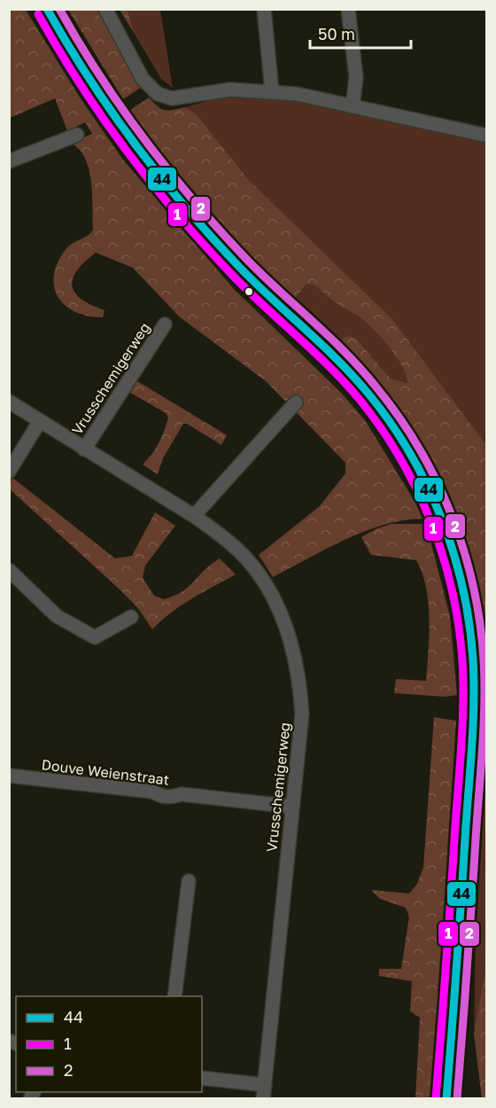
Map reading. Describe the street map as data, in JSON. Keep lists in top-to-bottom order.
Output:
{
  "streets": {
    "street": ["Vrusschemigerweg", "Douve Weienstraat"]
  },
  "crossings": [
    ["Vrusschemigerweg", "Douve Weienstraat"]
  ],
  "lines": ["transit line 44", "transit line 2", "transit line 1"],
  "legend": ["44", "1", "2"],
  "scale_bar": "50 m"
}
